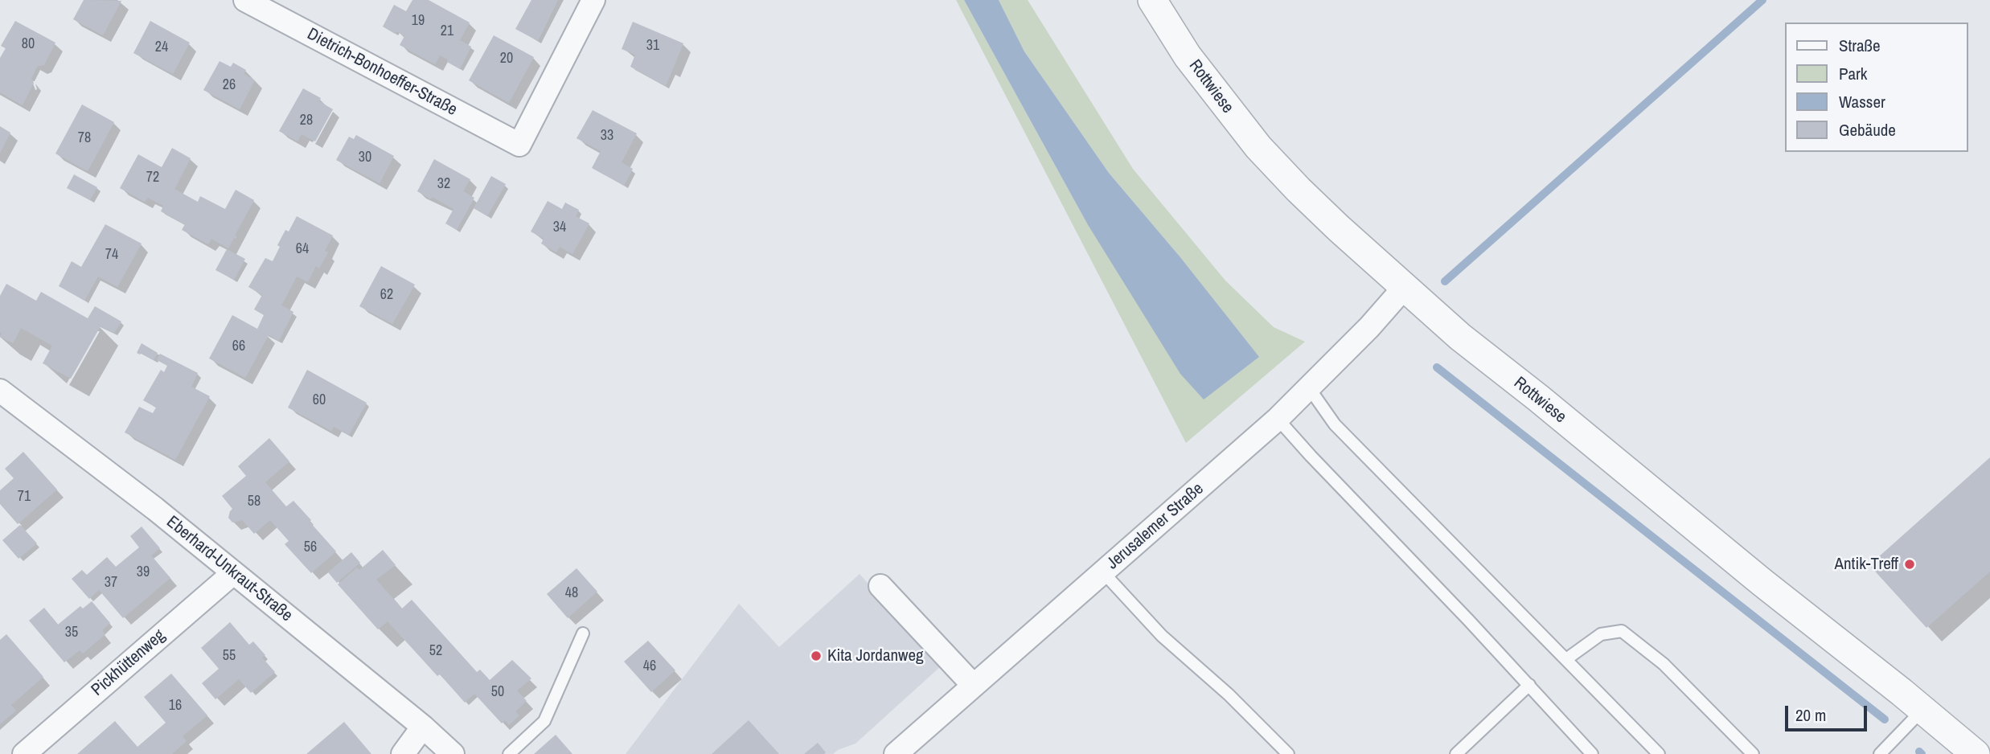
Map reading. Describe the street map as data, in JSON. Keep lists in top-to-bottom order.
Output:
{
  "streets": {
    "street": [
      "Dietrich-Bonhoeffer-Straße",
      "Rottwiese",
      "Jerusalemer Straße",
      "Eberhard-Unkraut-Straße",
      "Pickhüttenweg"
    ]
  },
  "crossings": [
    ["Rottwiese", "Jerusalemer Straße"],
    ["Eberhard-Unkraut-Straße", "Pickhüttenweg"]
  ],
  "places": ["Antik-Treff", "Kita Jordanweg"],
  "house_numbers": [
    "19",
    "21",
    "80",
    "31",
    "24",
    "20",
    "26",
    "28",
    "33",
    "78",
    "30",
    "72",
    "32",
    "34",
    "64",
    "74",
    "62",
    "66",
    "60",
    "71",
    "58",
    "56",
    "39",
    "37",
    "48",
    "35",
    "52",
    "55",
    "46",
    "50",
    "16"
  ],
  "legend": [
    "Straße",
    "Park",
    "Wasser",
    "Gebäude"
  ],
  "scale_bar": "20 m"
}
